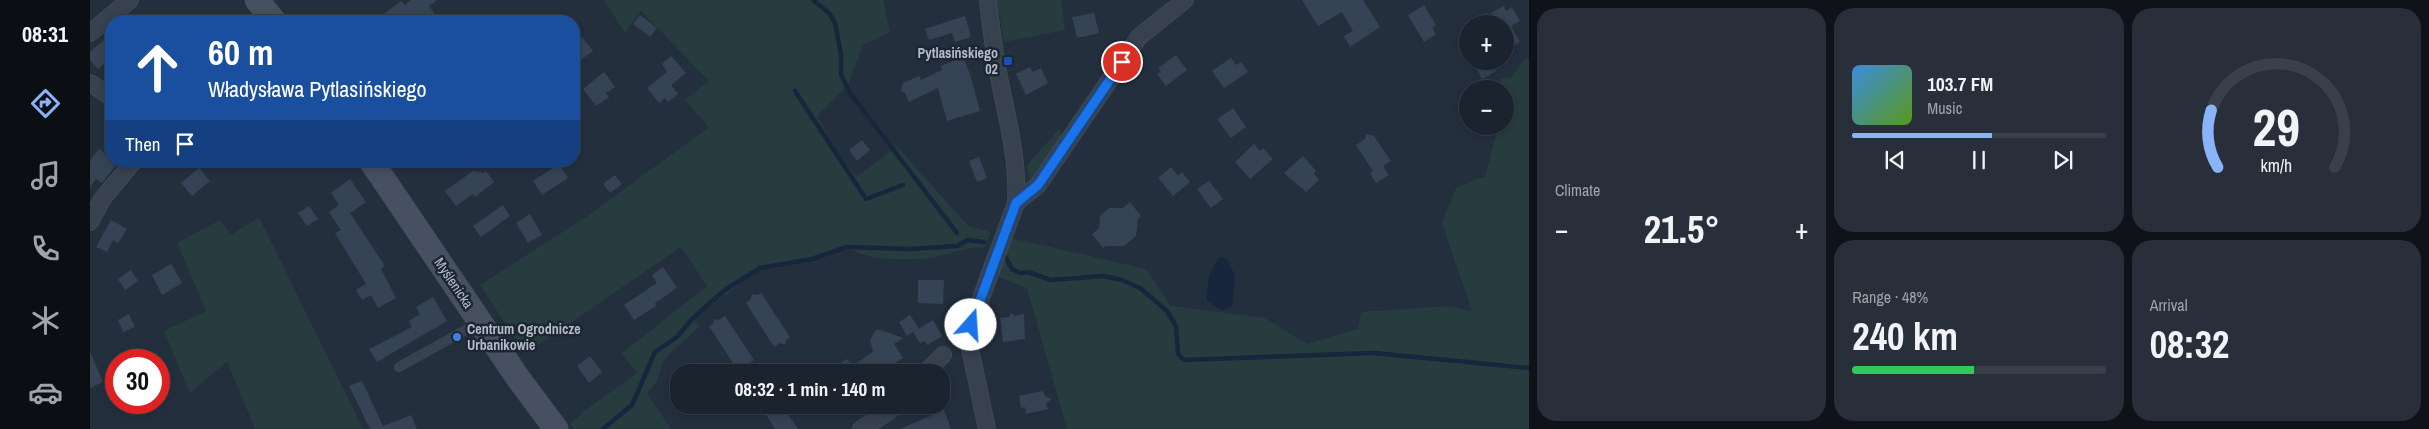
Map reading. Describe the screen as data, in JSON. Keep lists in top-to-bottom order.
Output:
{
  "streets": {
    "street": ["Myślenicka"]
  },
  "places": {
    "transit": ["Pytlasińskiego 02"],
    "other": ["Centrum Ogrodnicze Urbanikowie"]
  },
  "page": {
    "tabs": "08:31",
    "tile": [
      "Climate",
      ["Range · 48%", "240 km"],
      ["Arrival", "08:32"]
    ],
    "map_buttons": ["+", "−"],
    "turn": ["60 m", "Władysława Pytlasińskiego"],
    "song": ["103.7 FM", "Music"],
    "then": "Then",
    "heat": ["−", "21.5°", "+"],
    "limit": "30",
    "trip": "08:32 · 1 min · 140 m",
    "gauge": ["29", "km/h"]
  }
}
